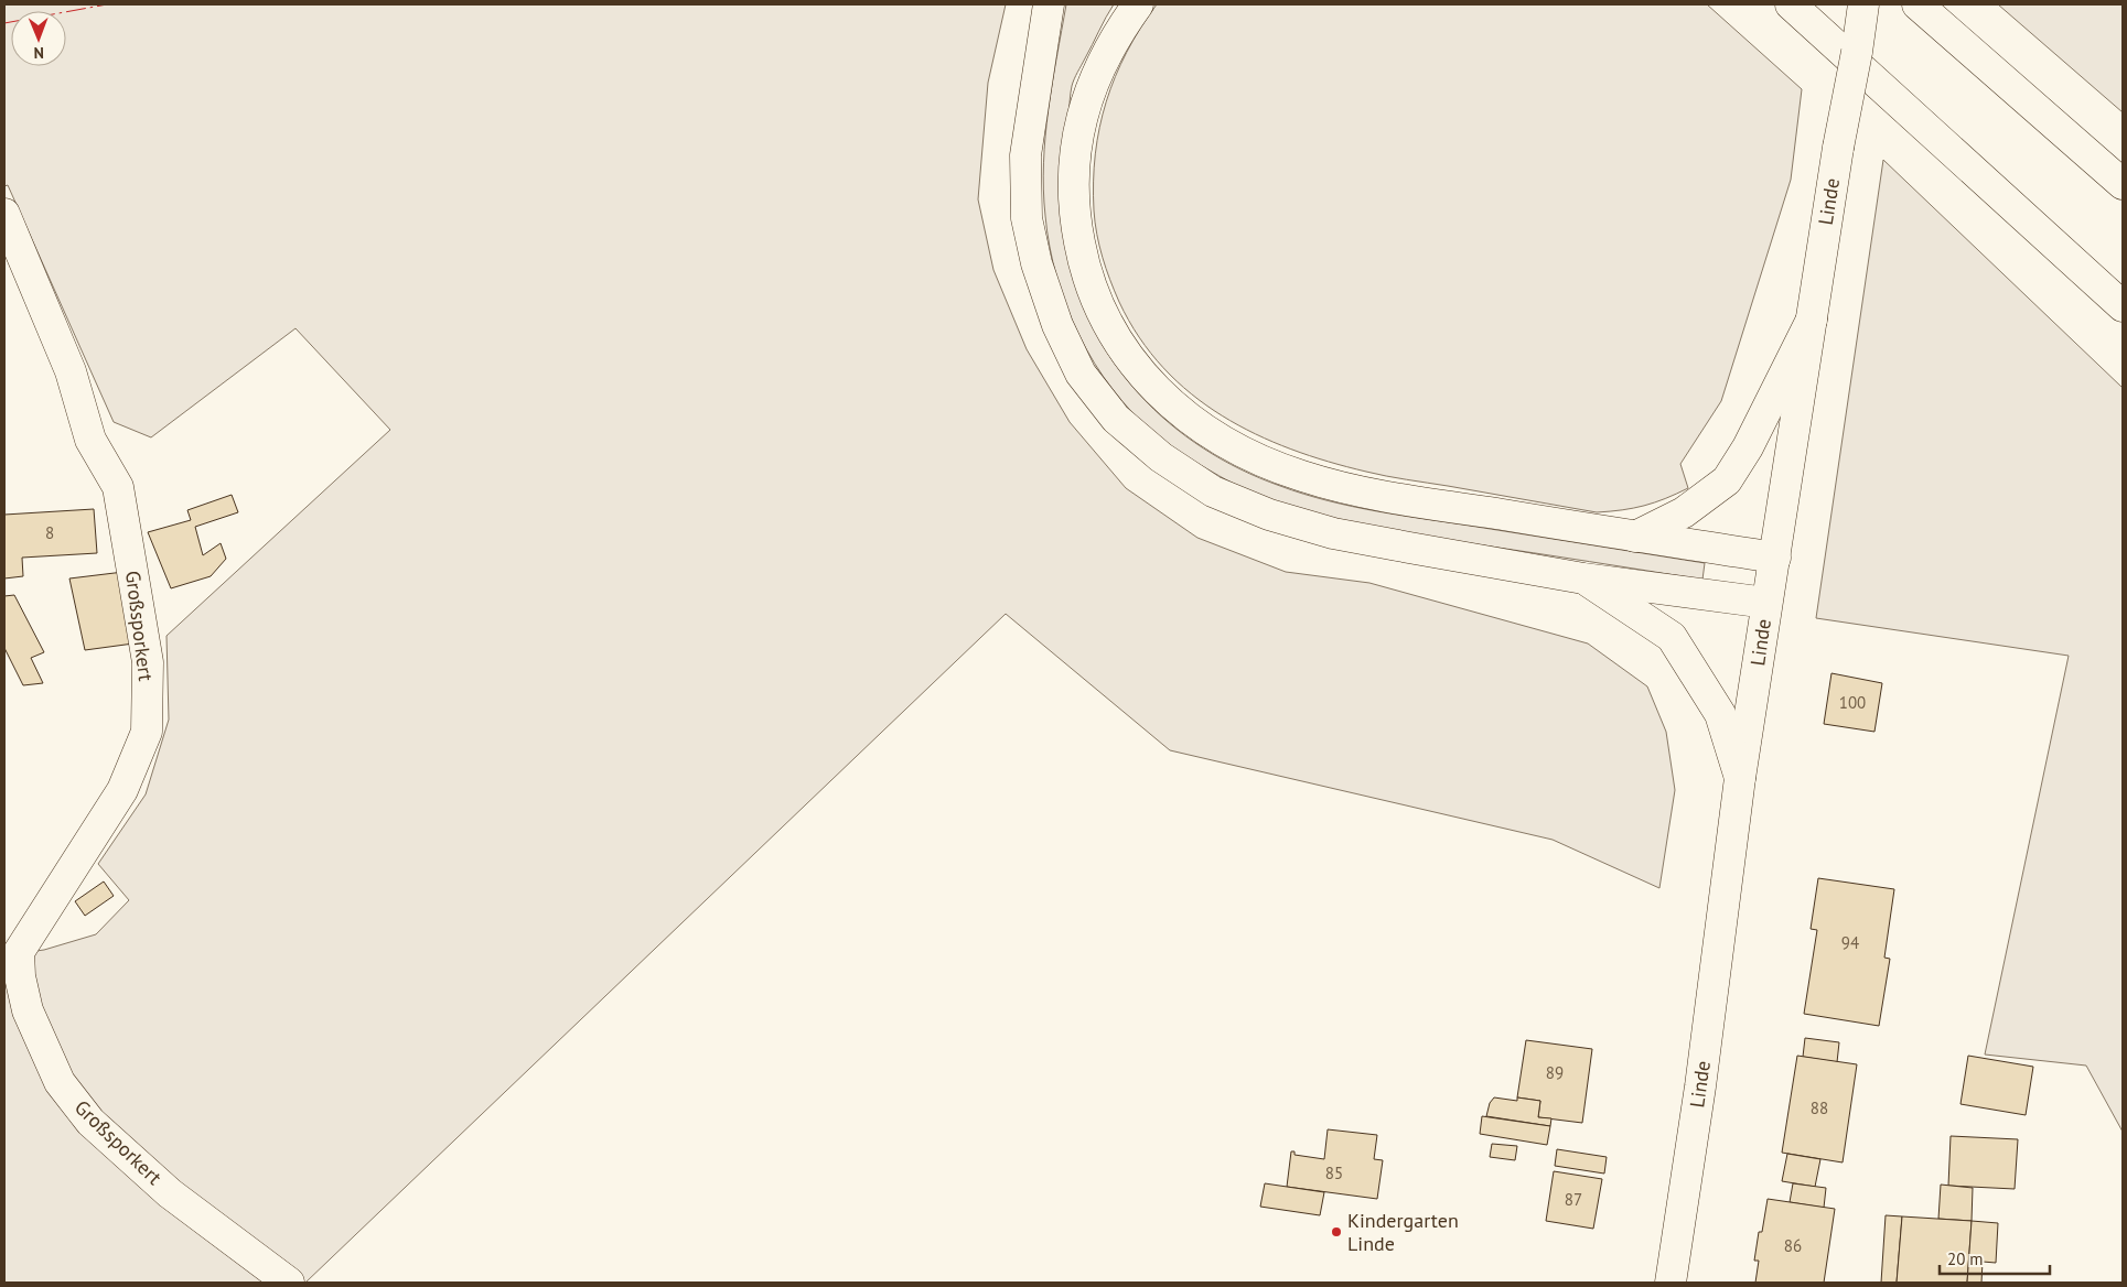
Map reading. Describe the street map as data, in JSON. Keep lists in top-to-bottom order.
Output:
{
  "streets": {
    "main road": ["Linde", "Großsporkert"]
  },
  "places": ["Kindergarten Linde"],
  "house_numbers": [
    "8",
    "100",
    "94",
    "89",
    "88",
    "85",
    "87",
    "86"
  ],
  "scale_bar": "20 m",
  "north": "bottom"
}
